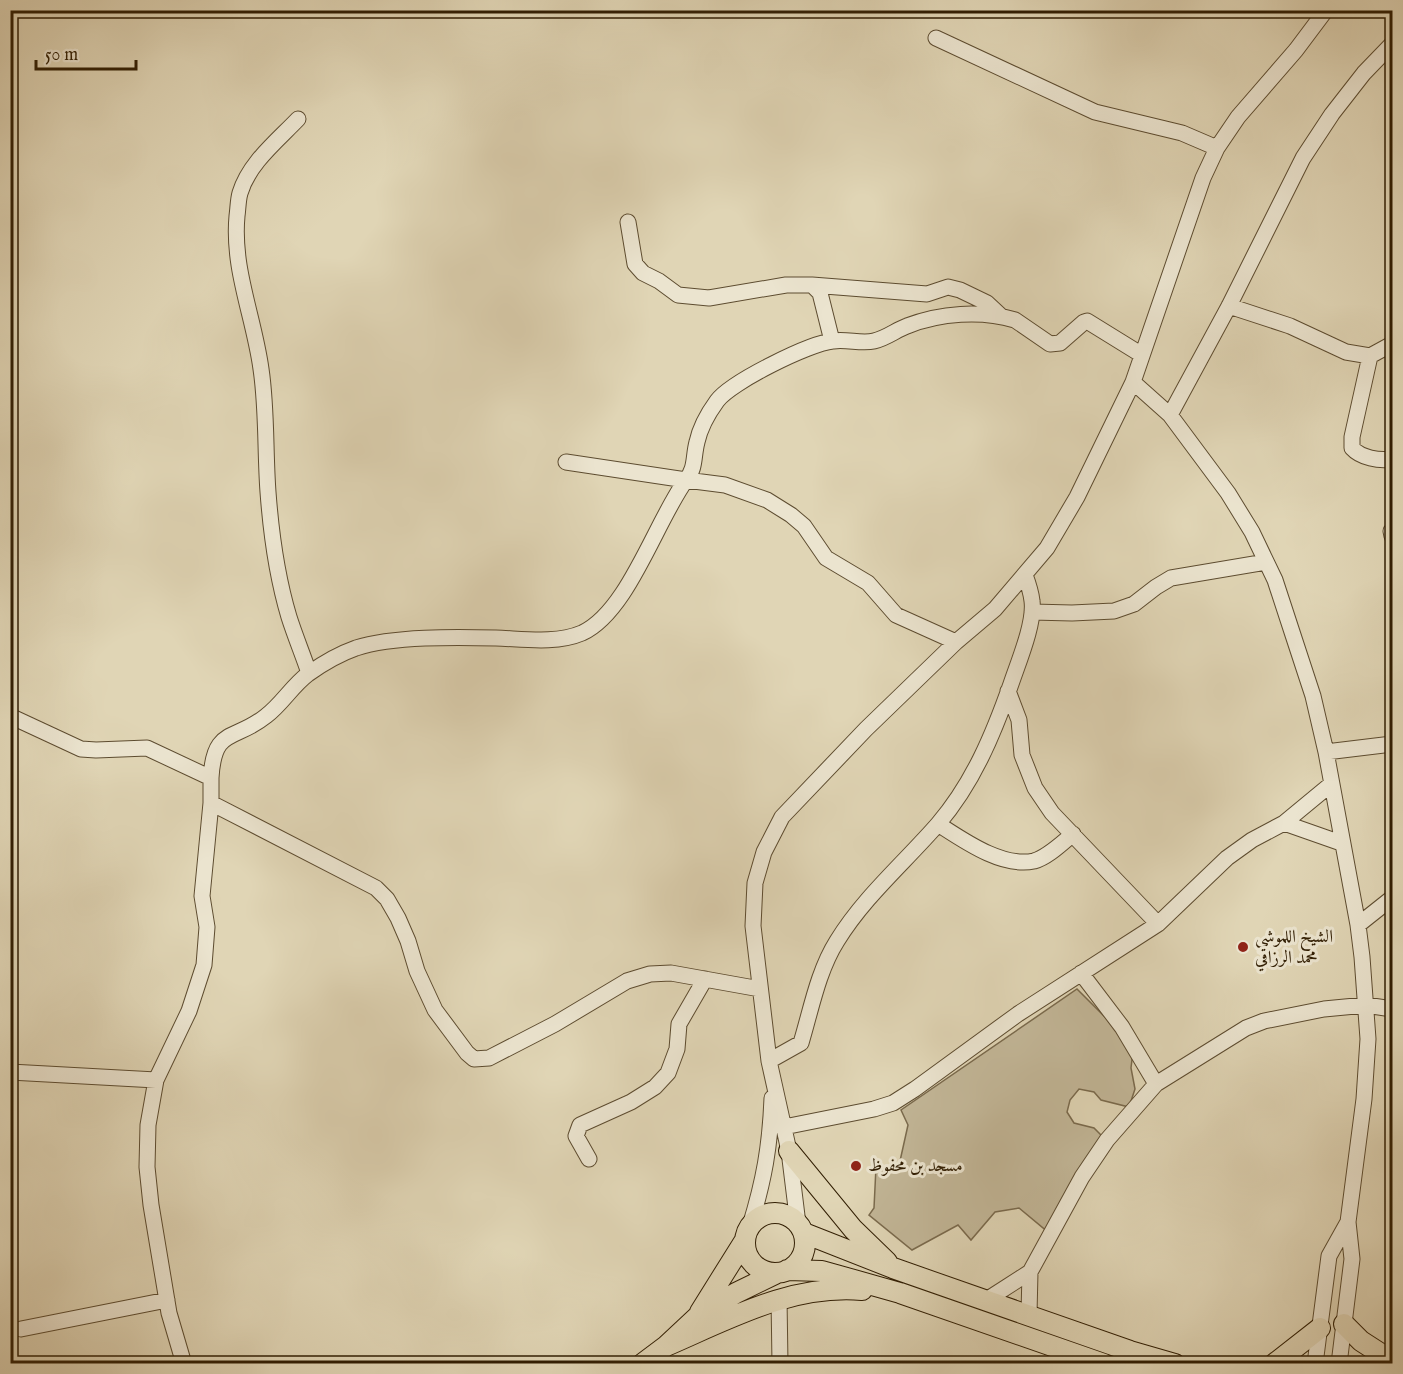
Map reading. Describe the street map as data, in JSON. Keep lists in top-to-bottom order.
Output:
{
  "places": ["الشيخ اللموشي محمد الرزاقي", "مسجد بن محفوظ"],
  "scale_bar": "50 m"
}
